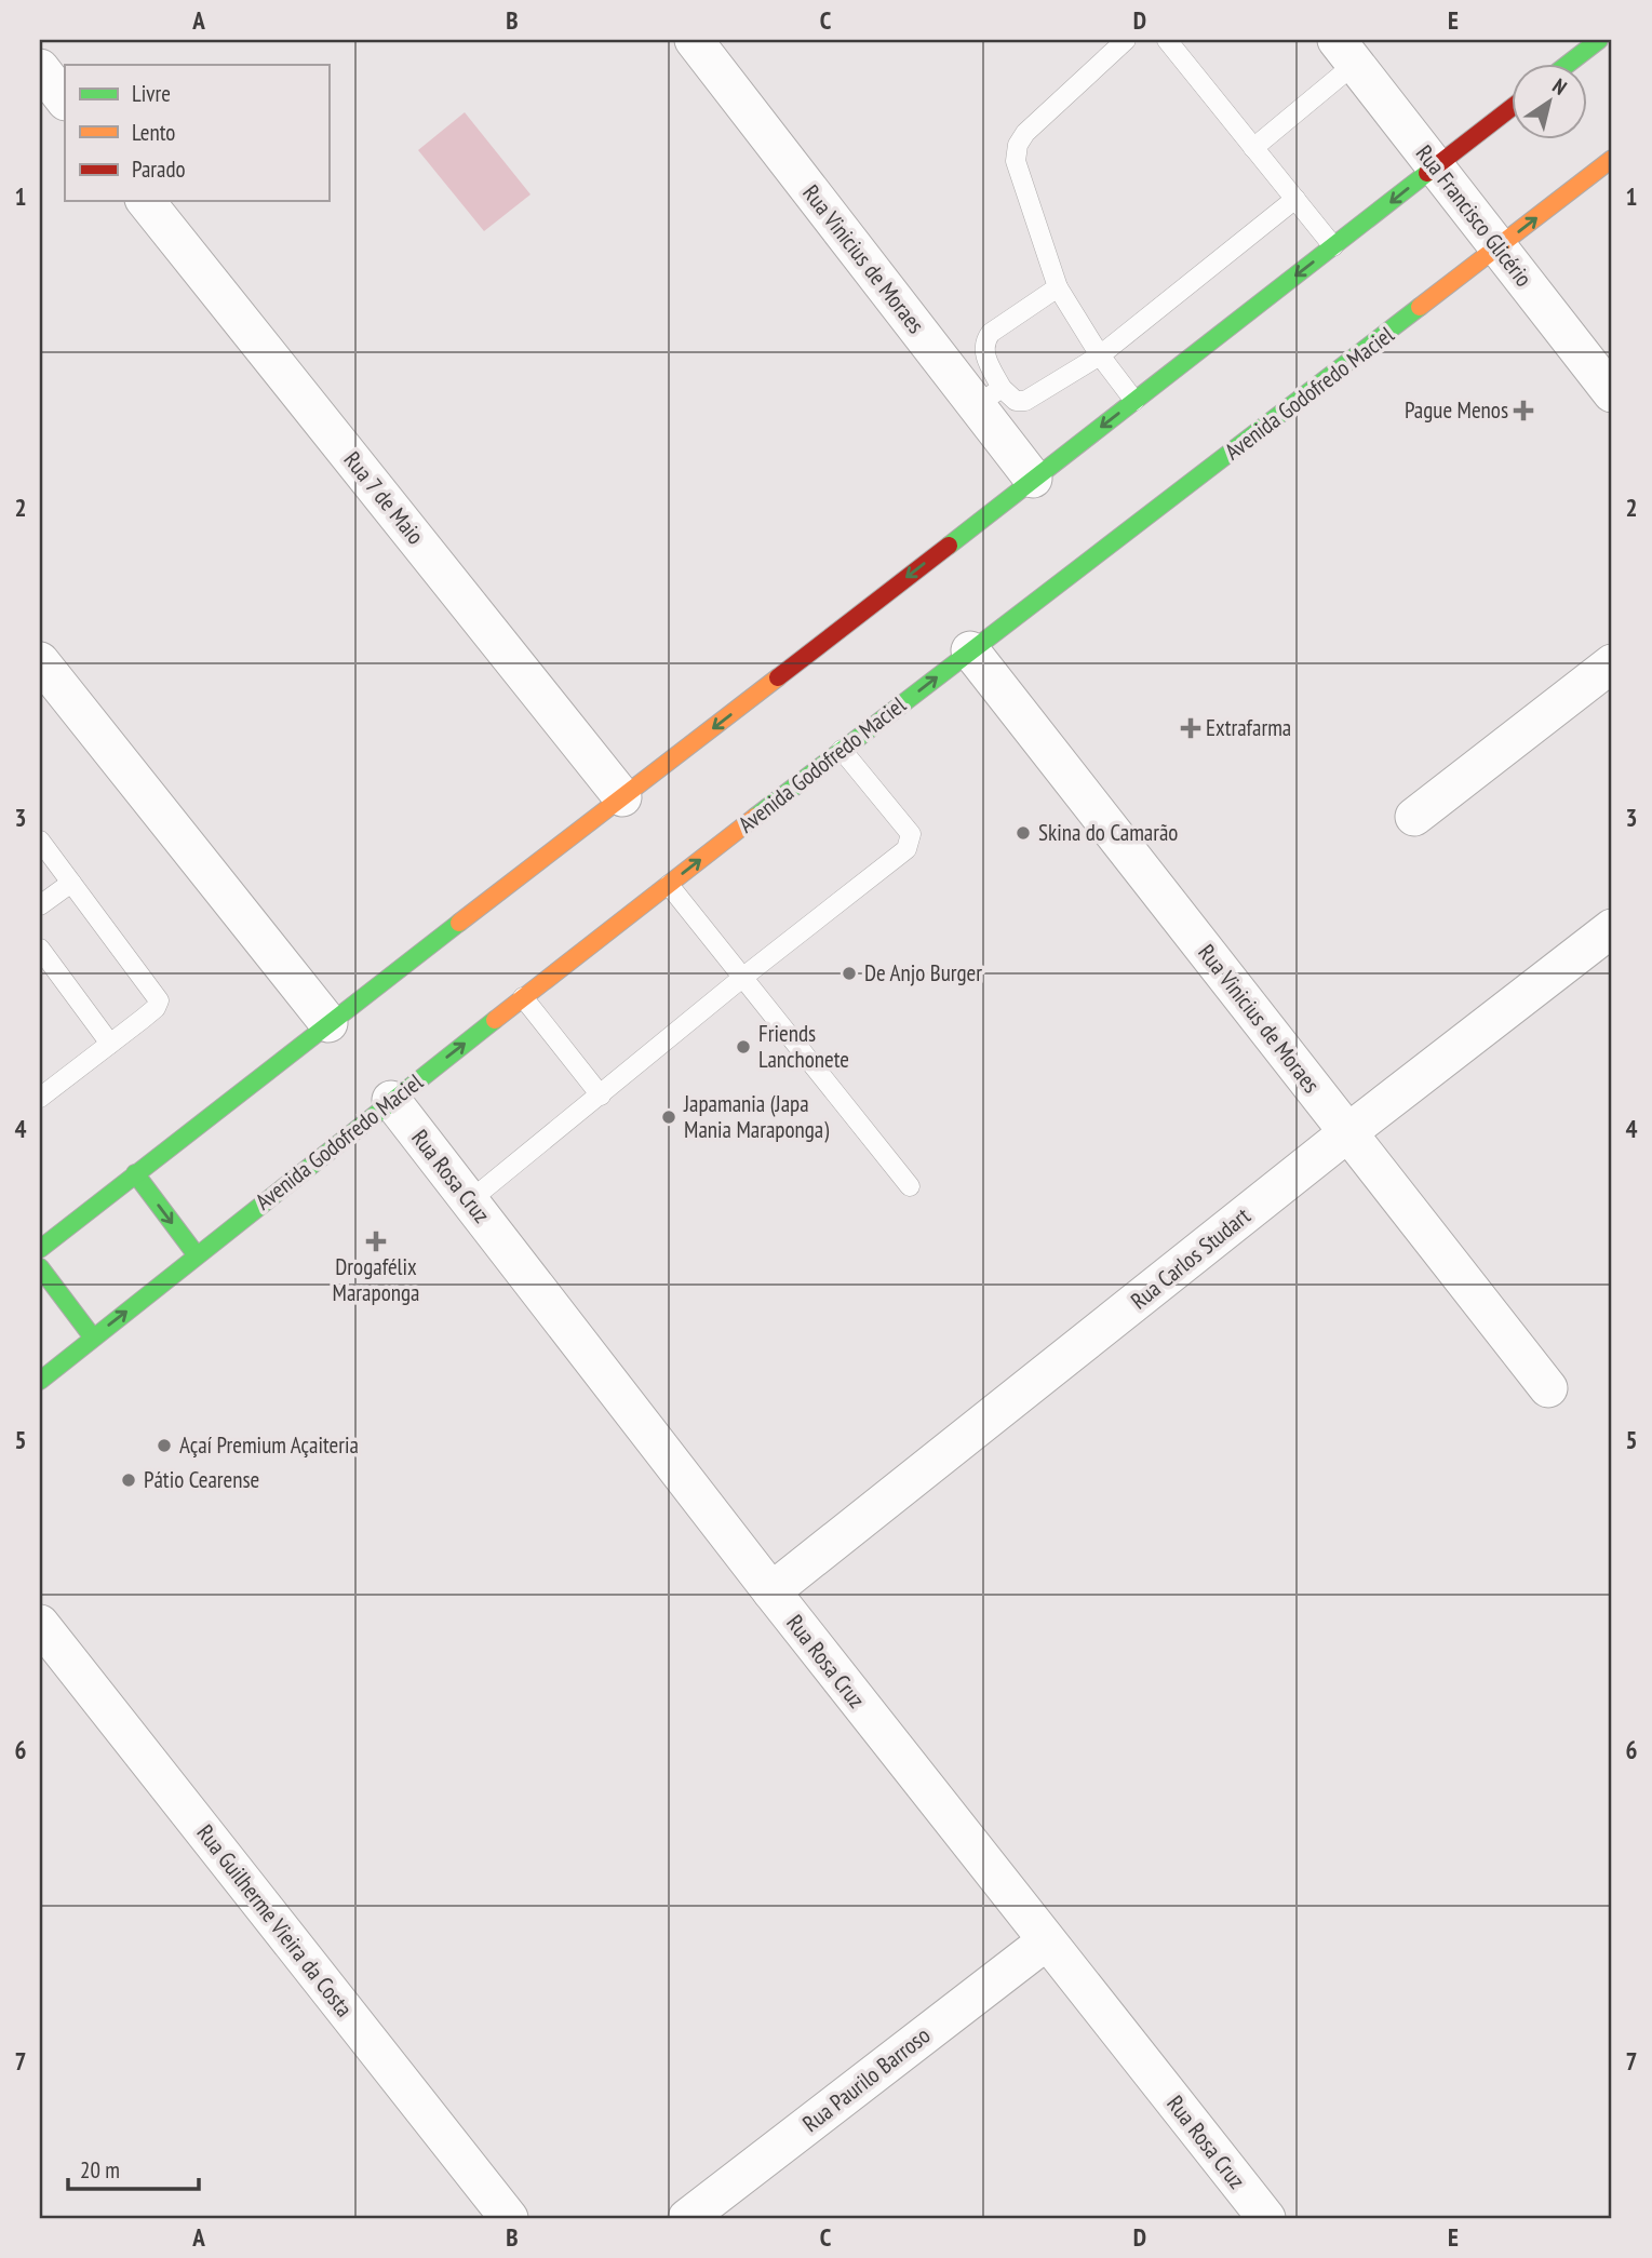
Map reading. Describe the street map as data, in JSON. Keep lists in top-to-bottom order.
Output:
{
  "streets": {
    "main road": ["Avenida Godofredo Maciel"],
    "street": [
      "Rua Francisco Glicério",
      "Rua Vinicius de Moraes",
      "Rua 7 de Maio",
      "Rua Rosa Cruz",
      "Rua Carlos Studart",
      "Rua Guilherme Vieira da Costa",
      "Rua Paurilo Barroso"
    ]
  },
  "crossings": [
    ["Rua Francisco Glicério", "Avenida Godofredo Maciel"],
    ["Rua Vinicius de Moraes", "Avenida Godofredo Maciel"],
    ["Rua Vinicius de Moraes", "Rua Carlos Studart"],
    ["Avenida Godofredo Maciel", "Rua Rosa Cruz"],
    ["Rua Rosa Cruz", "Rua Carlos Studart"],
    ["Rua Rosa Cruz", "Rua Paurilo Barroso"]
  ],
  "places": {
    "health": ["Pague Menos", "Extrafarma", "Drogafélix Maraponga"],
    "other": [
      "Skina do Camarão",
      "De Anjo Burger",
      "Friends Lanchonete",
      "Japamania (Japa Mania Maraponga)",
      "Açaí Premium Açaiteria",
      "Pátio Cearense"
    ]
  },
  "legend": ["Livre", "Lento", "Parado"],
  "scale_bar": "20 m",
  "north": "top right",
  "grid": {
    "columns": [
      "A",
      "B",
      "C",
      "D",
      "E"
    ],
    "rows": [
      "1",
      "2",
      "3",
      "4",
      "5",
      "6",
      "7"
    ]
  }
}
